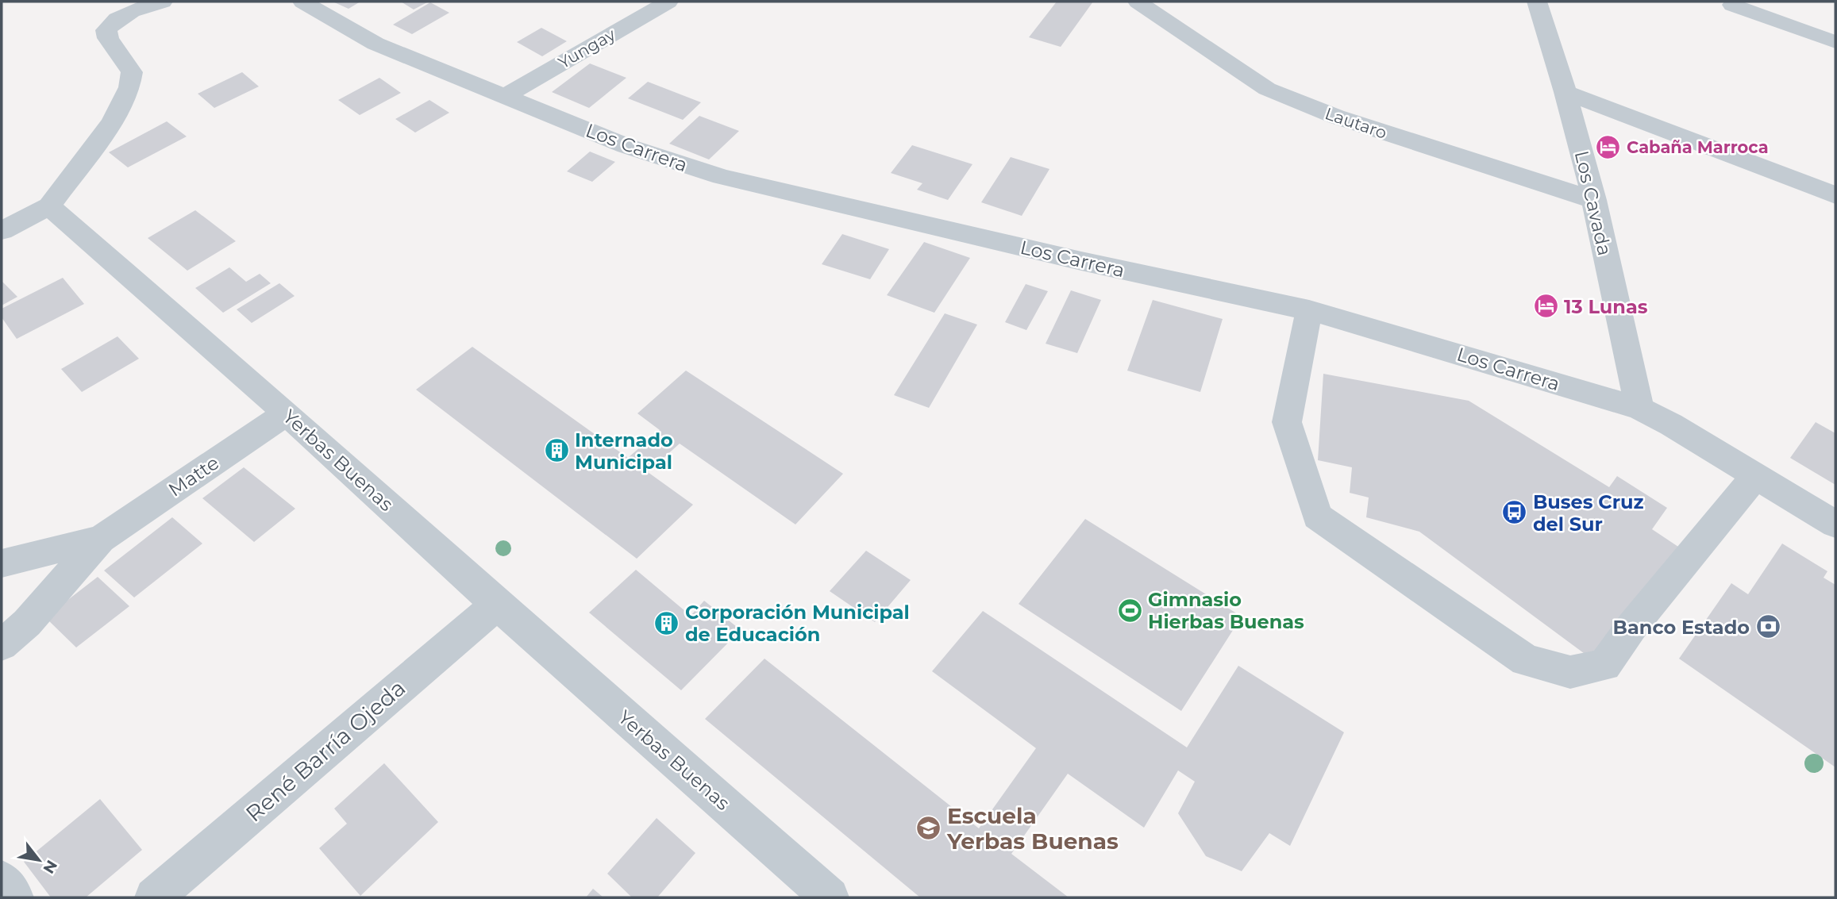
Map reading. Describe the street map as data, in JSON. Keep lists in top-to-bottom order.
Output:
{
  "streets": {
    "street": [
      "Yungay",
      "Lautaro",
      "Los Carrera",
      "Los Cavada",
      "Yerbas Buenas",
      "Matte",
      "René Barría Ojeda"
    ]
  },
  "crossings": [
    ["Yungay", "Los Carrera"],
    ["Lautaro", "Los Cavada"],
    ["Los Carrera", "Los Cavada"],
    ["Yerbas Buenas", "Matte"],
    ["Yerbas Buenas", "René Barría Ojeda"]
  ],
  "places": {
    "hotel": ["Cabaña Marroca", "13 Lunas"],
    "building": ["Internado Municipal", "Corporación Municipal de Educación"],
    "bus stop": ["Buses Cruz del Sur"],
    "sports": ["Gimnasio Hierbas Buenas"],
    "bank": ["Banco Estado"],
    "school or university": ["Escuela Yerbas Buenas"]
  },
  "north": "bottom right"
}
